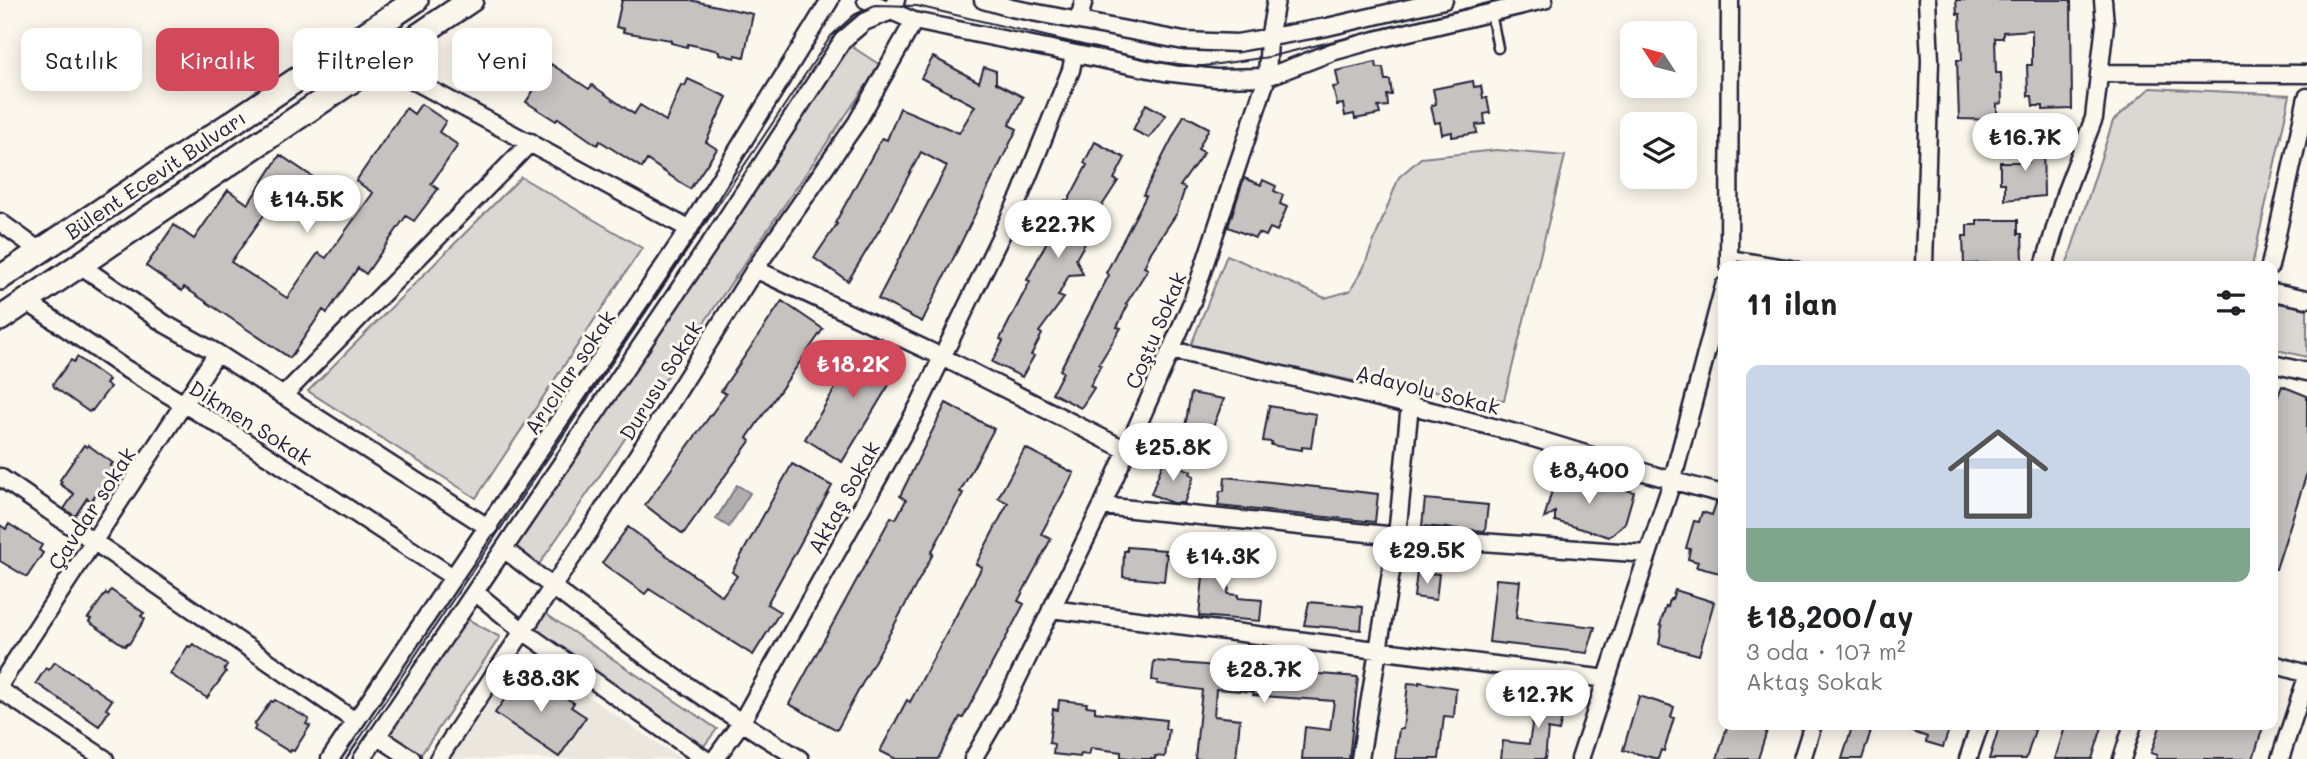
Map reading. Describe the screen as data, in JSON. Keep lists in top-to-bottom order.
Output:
{
  "streets": {
    "main road": ["Bülent Ecevit Bulvarı"],
    "street": [
      "Coştu Sokak",
      "Arıcılar sokak",
      "Durusu Sokak",
      "Adayolu Sokak",
      "Dikmen Sokak",
      "Aktaş Sokak",
      "Çavdar sokak"
    ]
  },
  "crossings": [
    ["Bülent Ecevit Bulvarı", "Dikmen Sokak"],
    ["Coştu Sokak", "Adayolu Sokak"],
    ["Arıcılar sokak", "Dikmen Sokak"],
    ["Dikmen Sokak", "Çavdar sokak"]
  ],
  "north": "top left",
  "page": {
    "chip": [
      "Satılık",
      "Kiralık",
      "Filtreler",
      "Yeni"
    ],
    "price": [
      "₺16.7K",
      "₺14.5K",
      "₺22.7K",
      "₺18.2K",
      "₺25.8K",
      "₺8,400",
      "₺29.5K",
      "₺14.3K",
      "₺28.7K",
      "₺38.3K",
      "₺12.7K"
    ],
    "heading": "11 ilan",
    "list": [
      {
        "name": "₺18,200/ay",
        "note": "3 oda · 107 m² · Aktaş Sokak"
      }
    ]
  }
}
